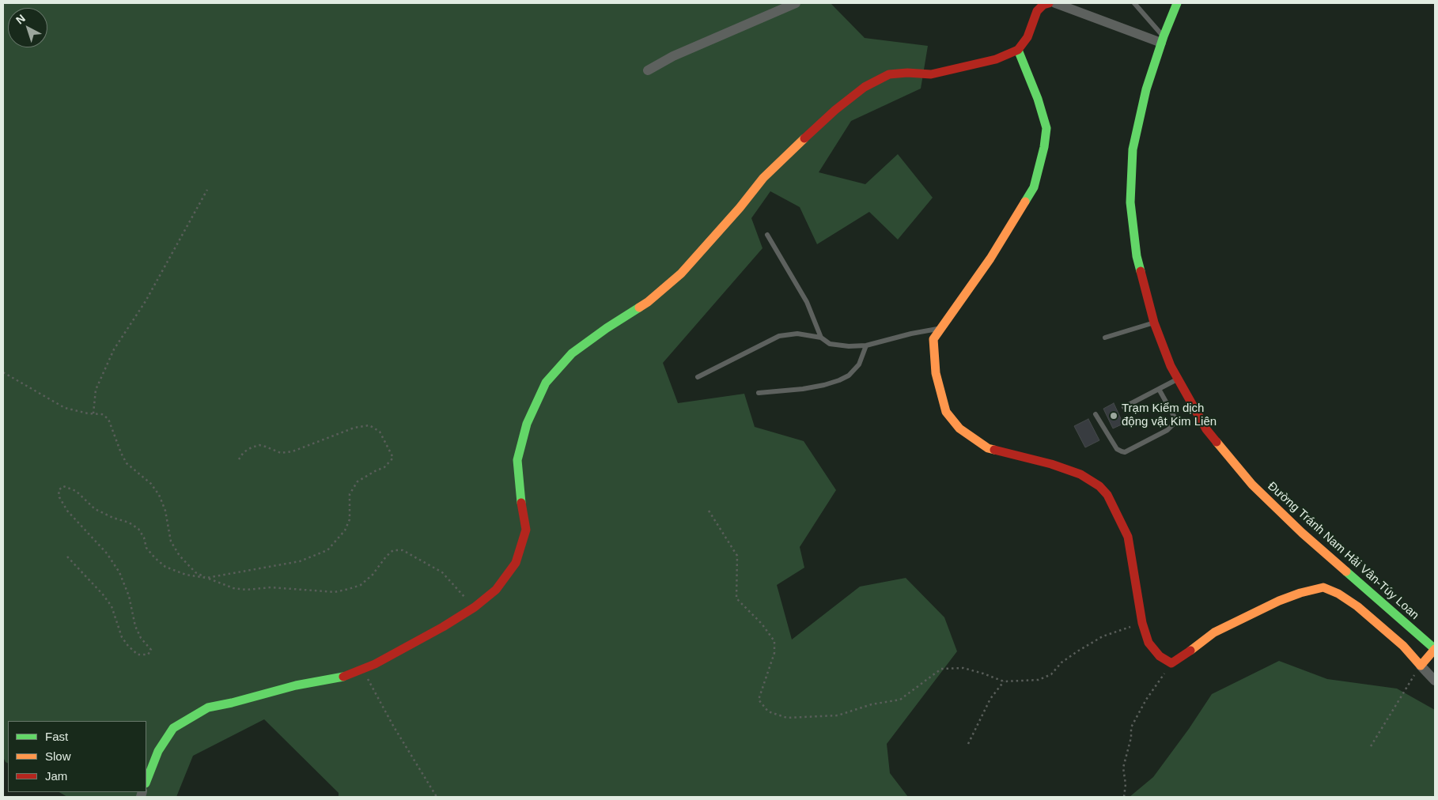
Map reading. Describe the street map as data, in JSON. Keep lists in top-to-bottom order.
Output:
{
  "streets": {
    "main road": ["Đường Tránh Nam Hải Vân-Túy Loan"]
  },
  "places": ["Trạm Kiểm dịch động vật Kim Liên"],
  "legend": ["Fast", "Slow", "Jam"],
  "north": "top left"
}
